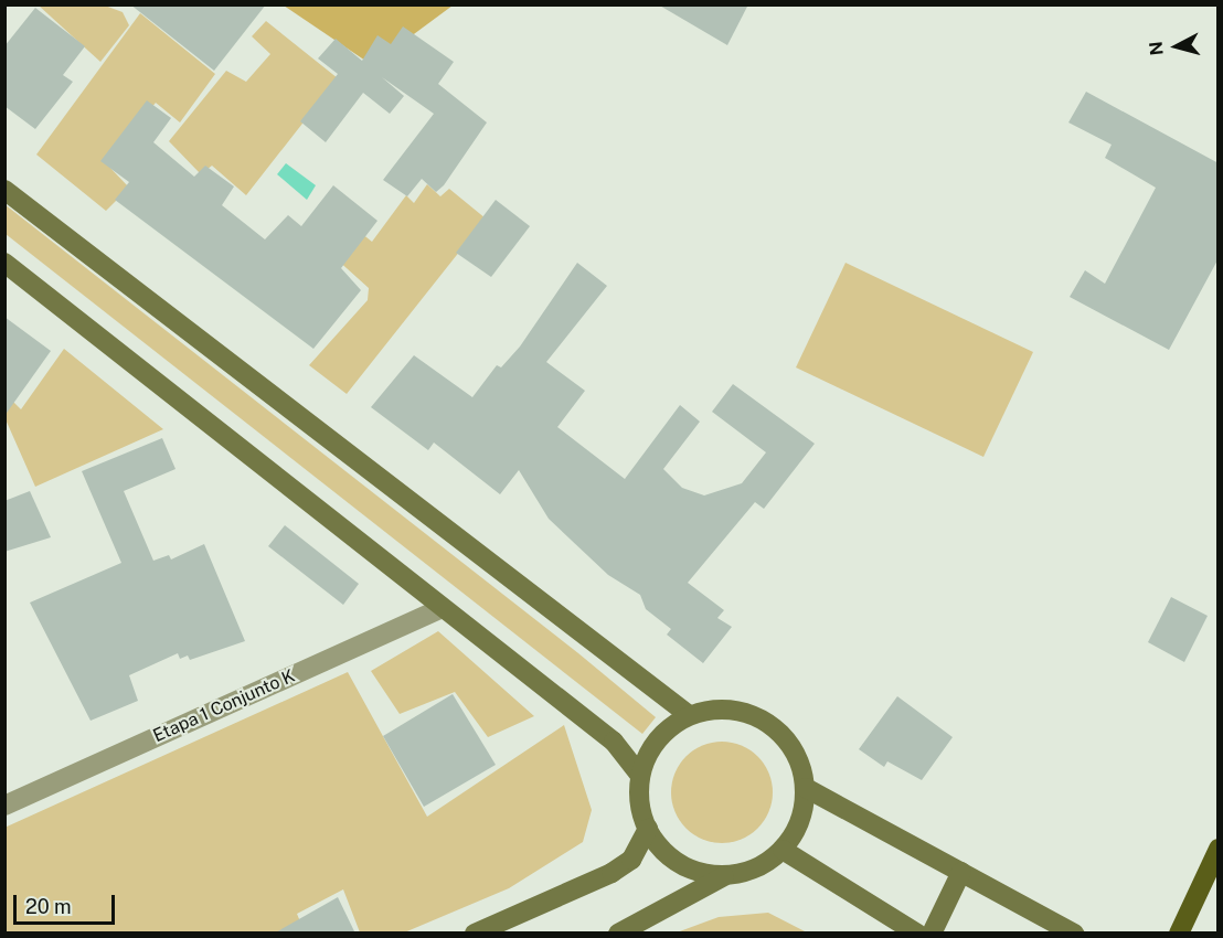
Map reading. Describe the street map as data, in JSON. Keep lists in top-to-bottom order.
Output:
{
  "streets": {
    "street": ["Etapa 1 Conjunto K"]
  },
  "scale_bar": "20 m",
  "north": "left"
}
